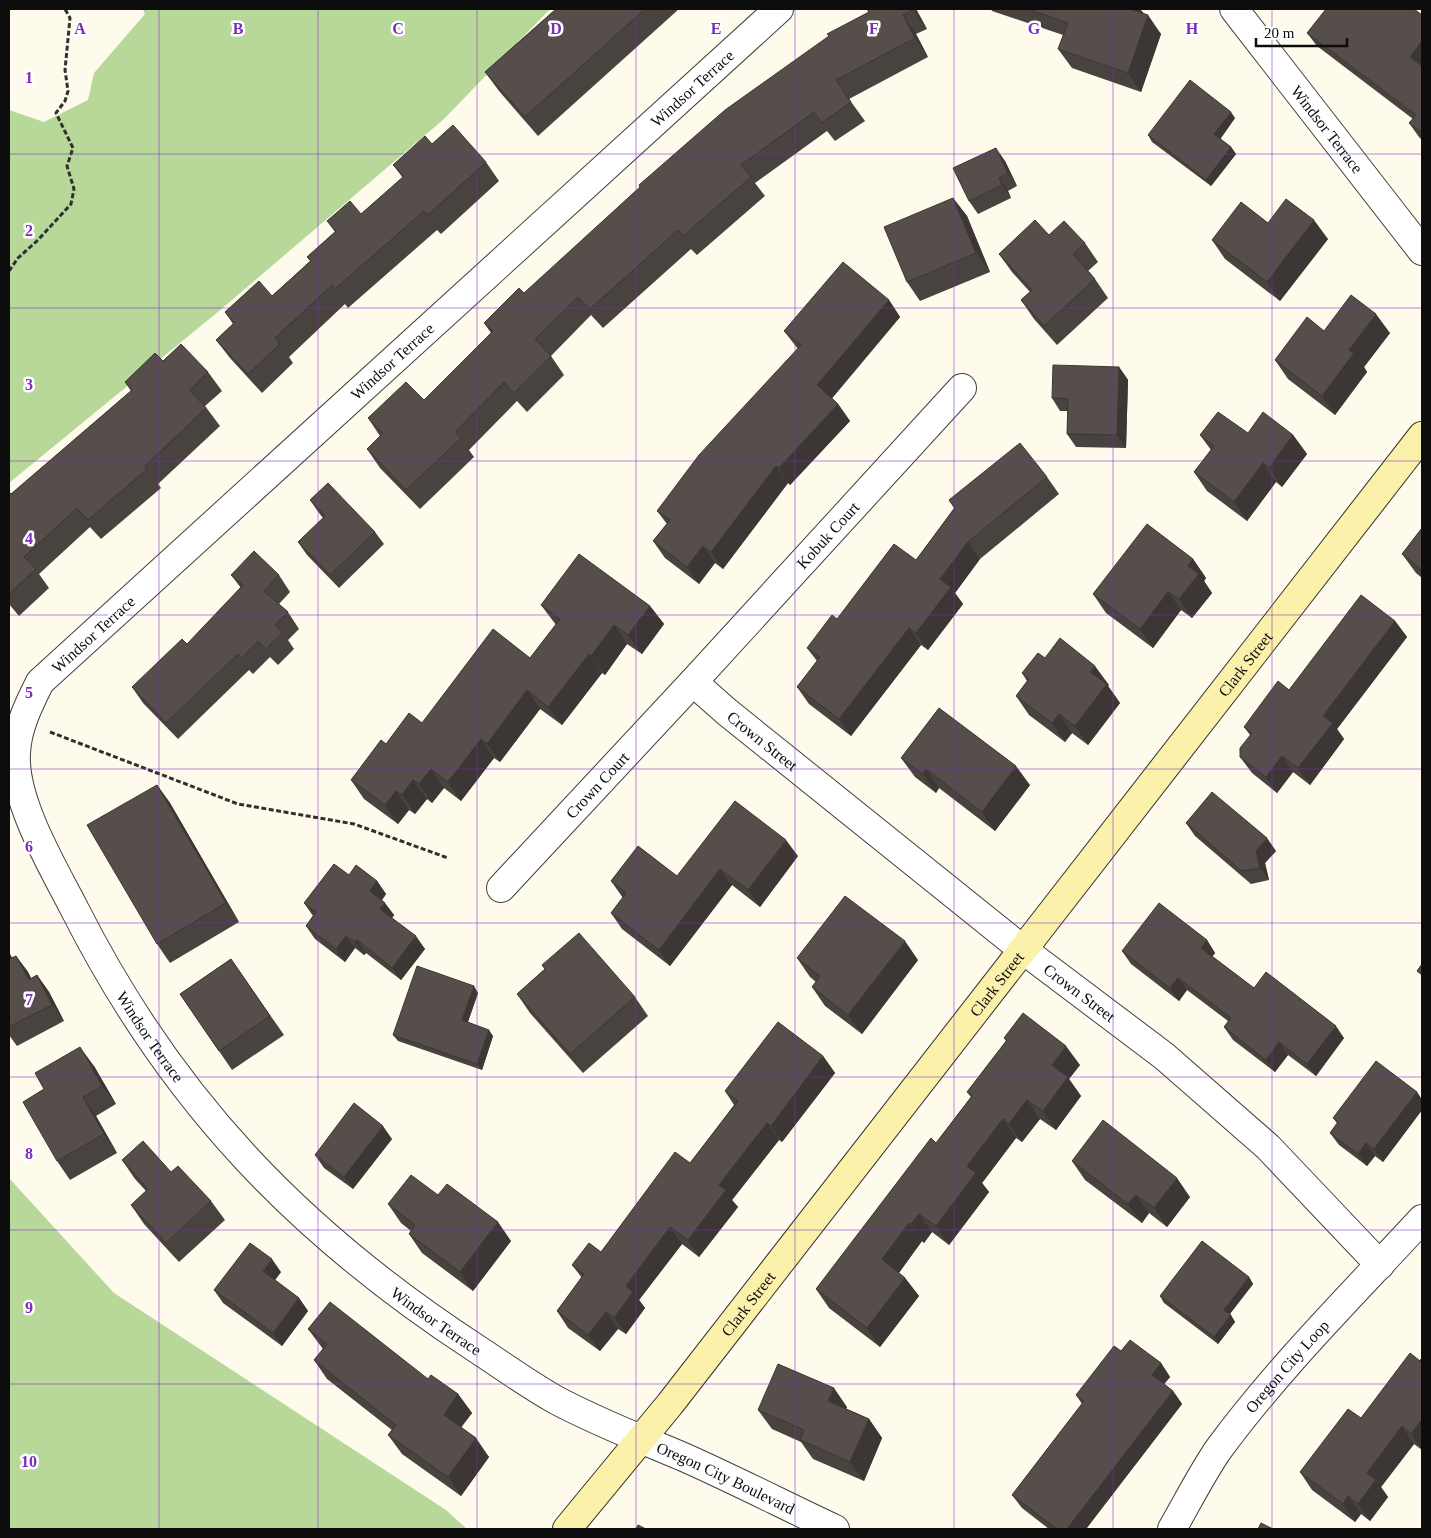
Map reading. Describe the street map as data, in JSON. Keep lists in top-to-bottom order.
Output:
{
  "streets": {
    "street": [
      "Windsor Terrace",
      "Kobuk Court",
      "Clark Street",
      "Crown Street",
      "Crown Court",
      "Oregon City Loop",
      "Oregon City Boulevard"
    ]
  },
  "crossings": [
    ["Windsor Terrace", "Clark Street"],
    ["Windsor Terrace", "Oregon City Boulevard"],
    ["Kobuk Court", "Crown Street"],
    ["Kobuk Court", "Crown Court"],
    ["Clark Street", "Crown Street"],
    ["Clark Street", "Oregon City Boulevard"],
    ["Crown Street", "Crown Court"],
    ["Crown Street", "Oregon City Loop"]
  ],
  "scale_bar": "20 m",
  "grid": {
    "columns": [
      "A",
      "B",
      "C",
      "D",
      "E",
      "F",
      "G",
      "H"
    ],
    "rows": [
      "1",
      "2",
      "3",
      "4",
      "5",
      "6",
      "7",
      "8",
      "9",
      "10"
    ]
  }
}
